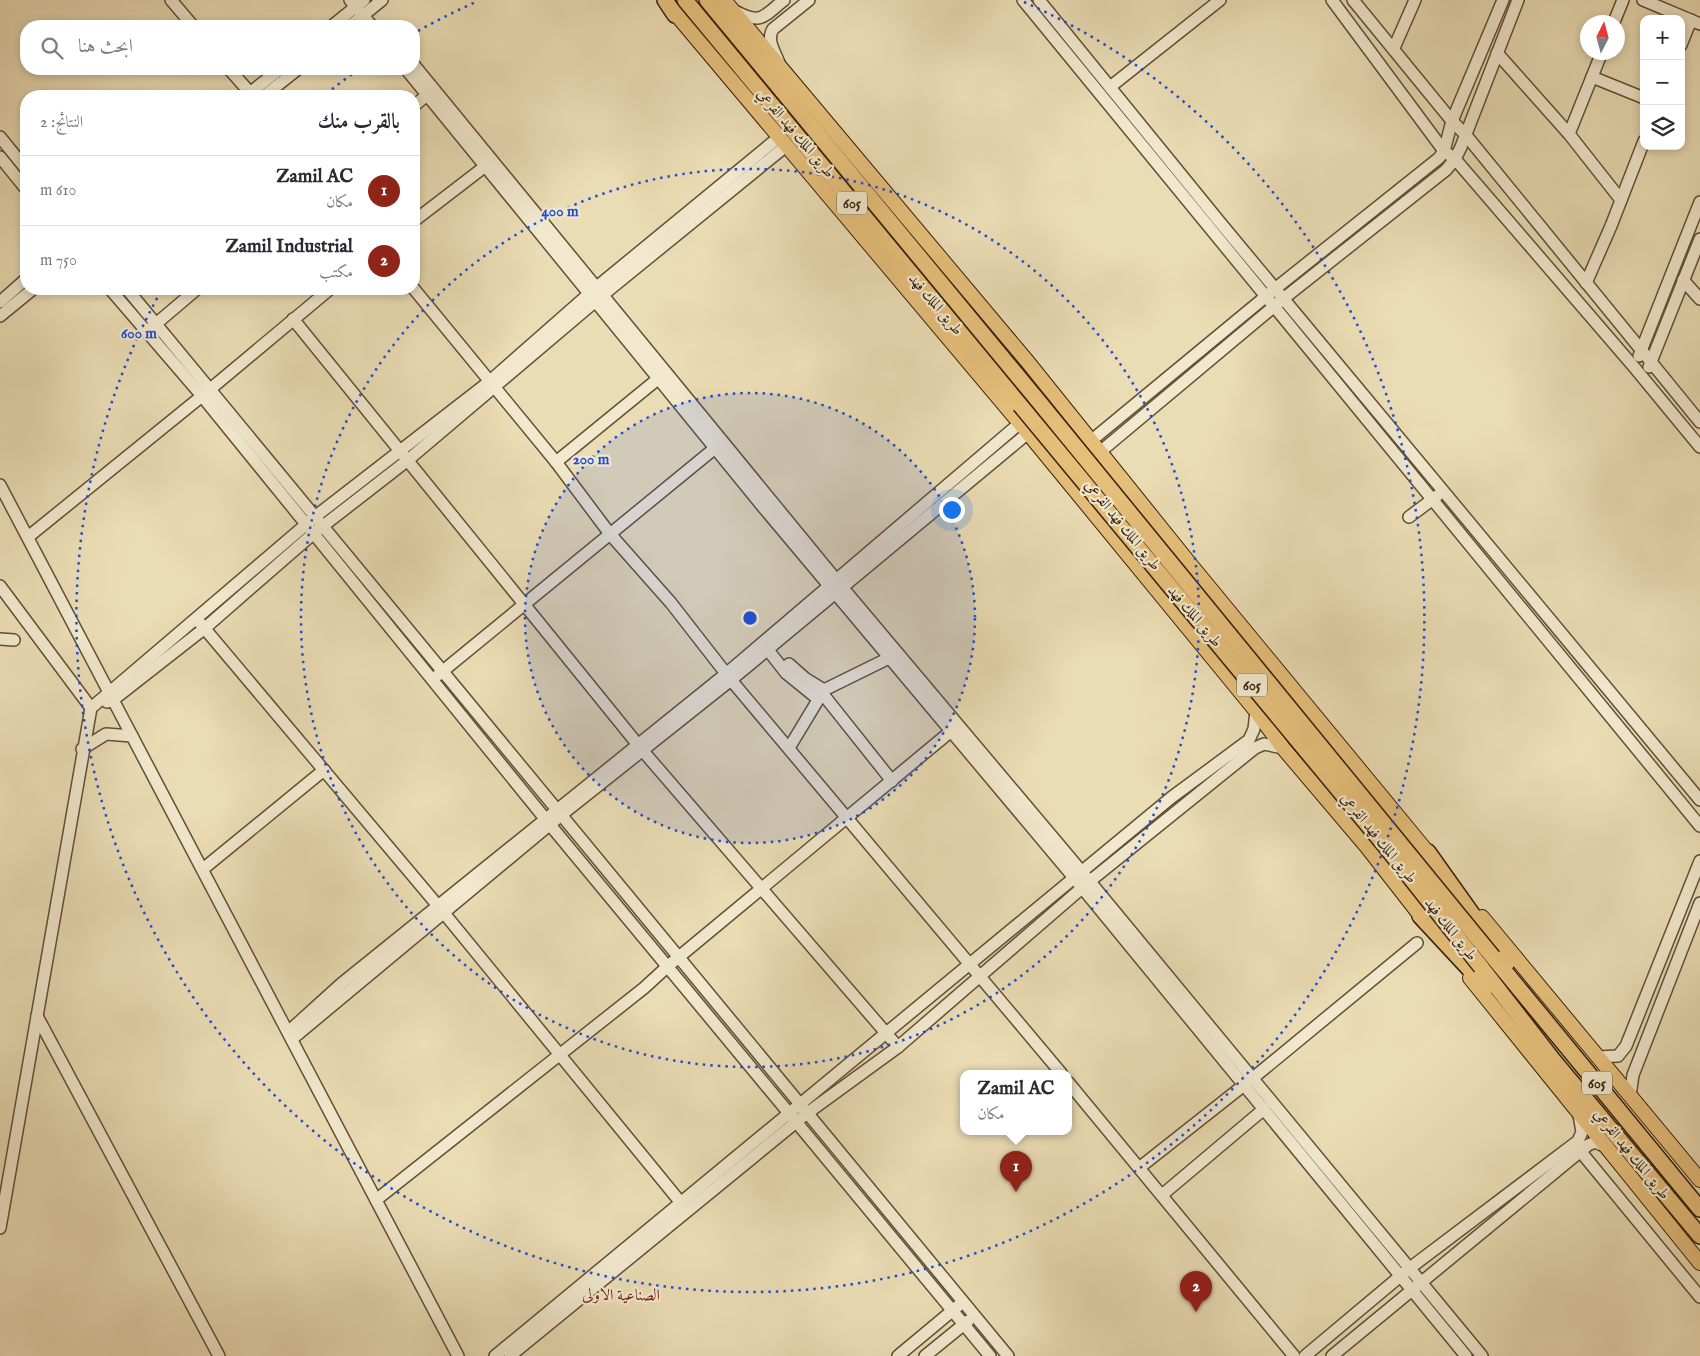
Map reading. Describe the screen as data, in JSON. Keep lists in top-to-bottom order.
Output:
{
  "streets": {
    "highway": ["605", "طريق الملك فهد"],
    "main road": ["طريق الملك فهد الفرعي"]
  },
  "districts": ["الصناعية الاولى"],
  "north": "top",
  "page": {
    "map_buttons": ["+", "−"],
    "search": "ابحث هنا",
    "heading": ["بالقرب منك", "النتائج: 2"],
    "list": [
      {
        "mark": "1",
        "name": "Zamil AC",
        "note": "مكان",
        "value": "610 m"
      },
      {
        "mark": "2",
        "name": "Zamil Industrial",
        "note": "مكتب",
        "value": "750 m"
      }
    ],
    "popup": ["Zamil AC", "مكان"],
    "pins": ["1", "2"]
  },
  "rings": ["400 m", "600 m", "200 m"]
}
